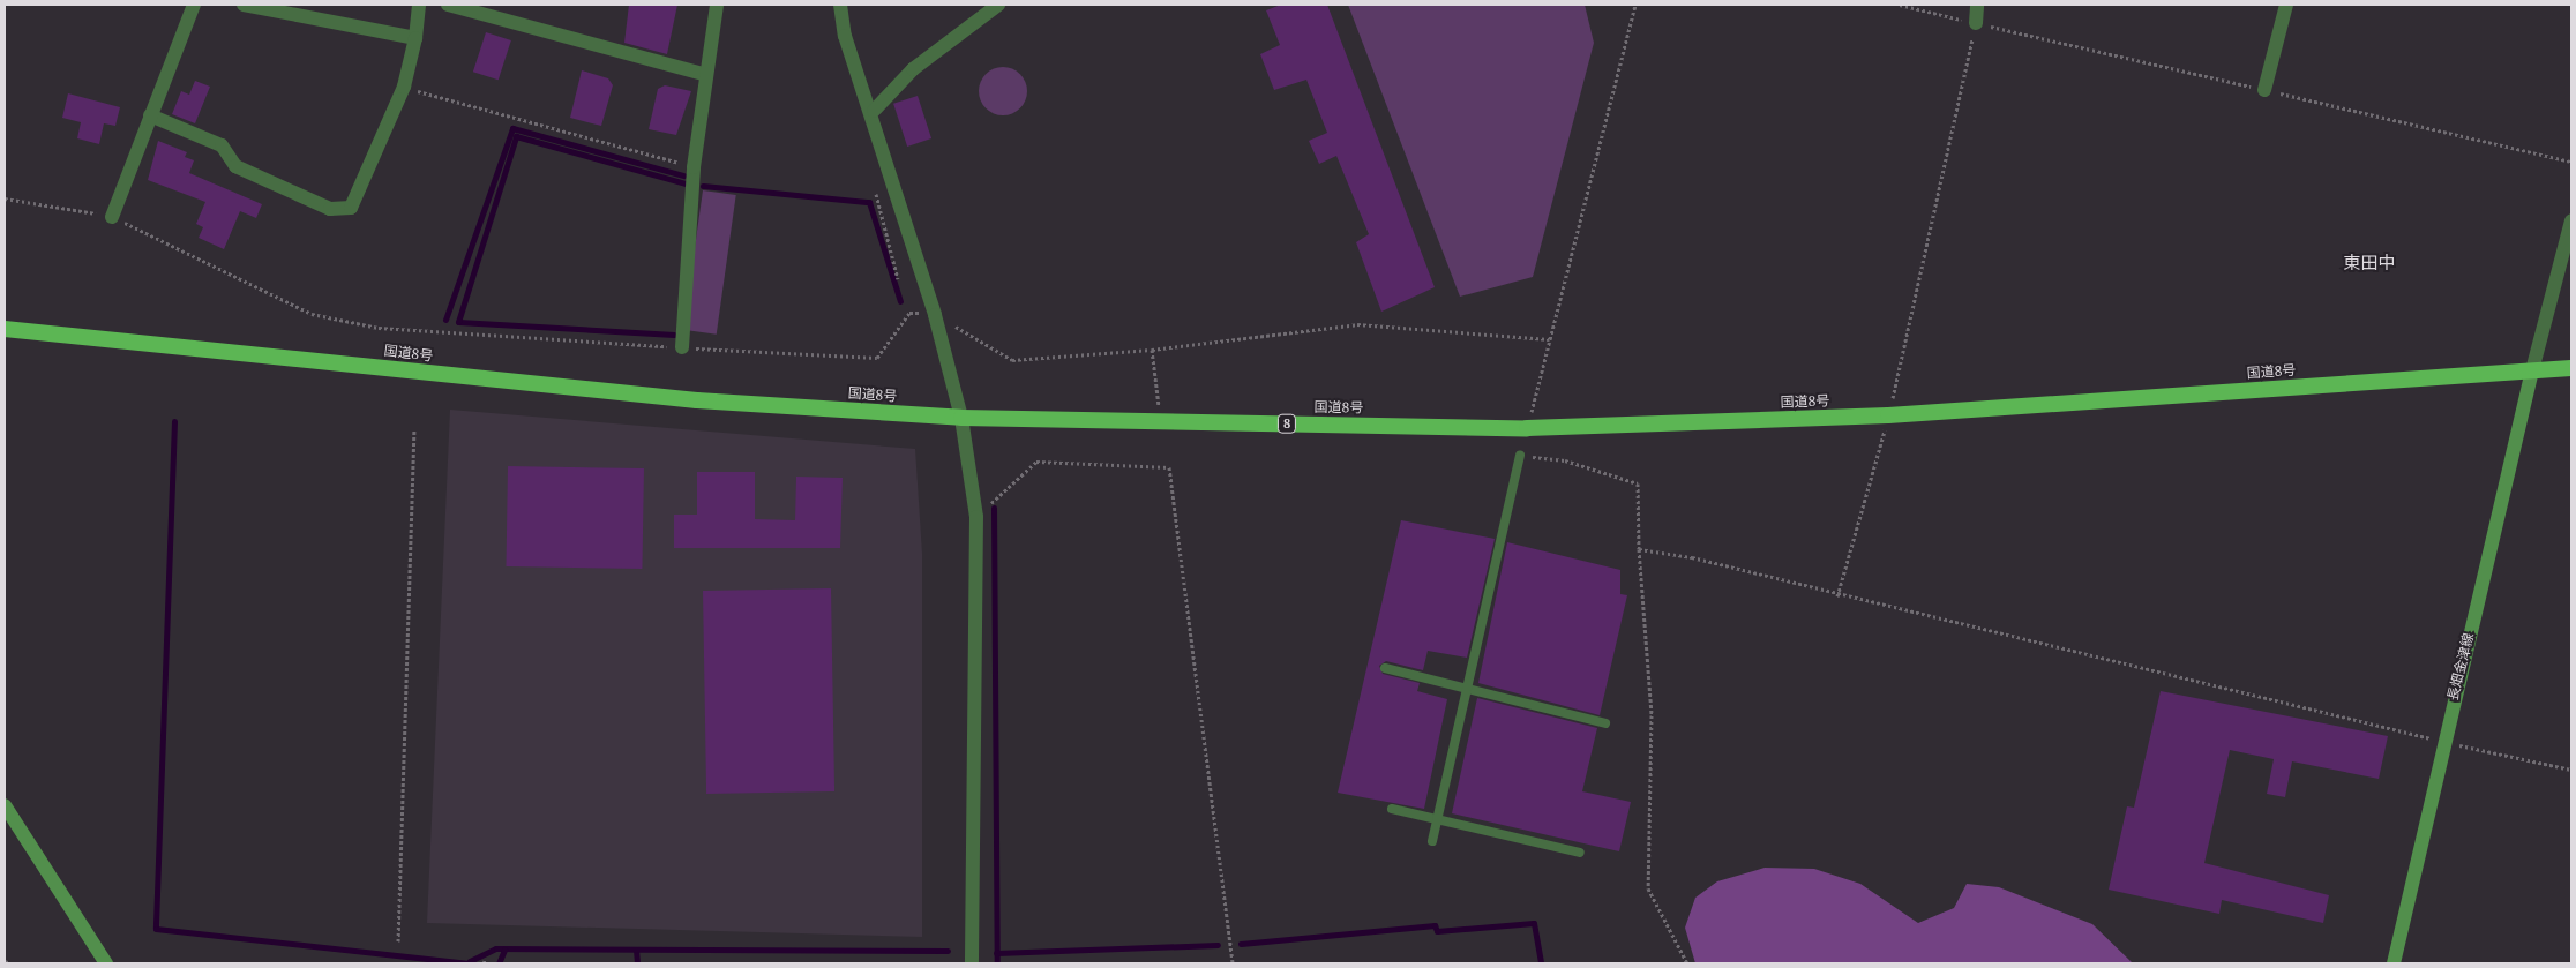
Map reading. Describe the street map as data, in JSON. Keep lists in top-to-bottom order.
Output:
{
  "streets": {
    "highway": ["国道8号", "8"],
    "main road": ["長畑金津線"]
  },
  "crossings": [
    ["国道8号", "長畑金津線"]
  ],
  "districts": ["東田中"]
}
